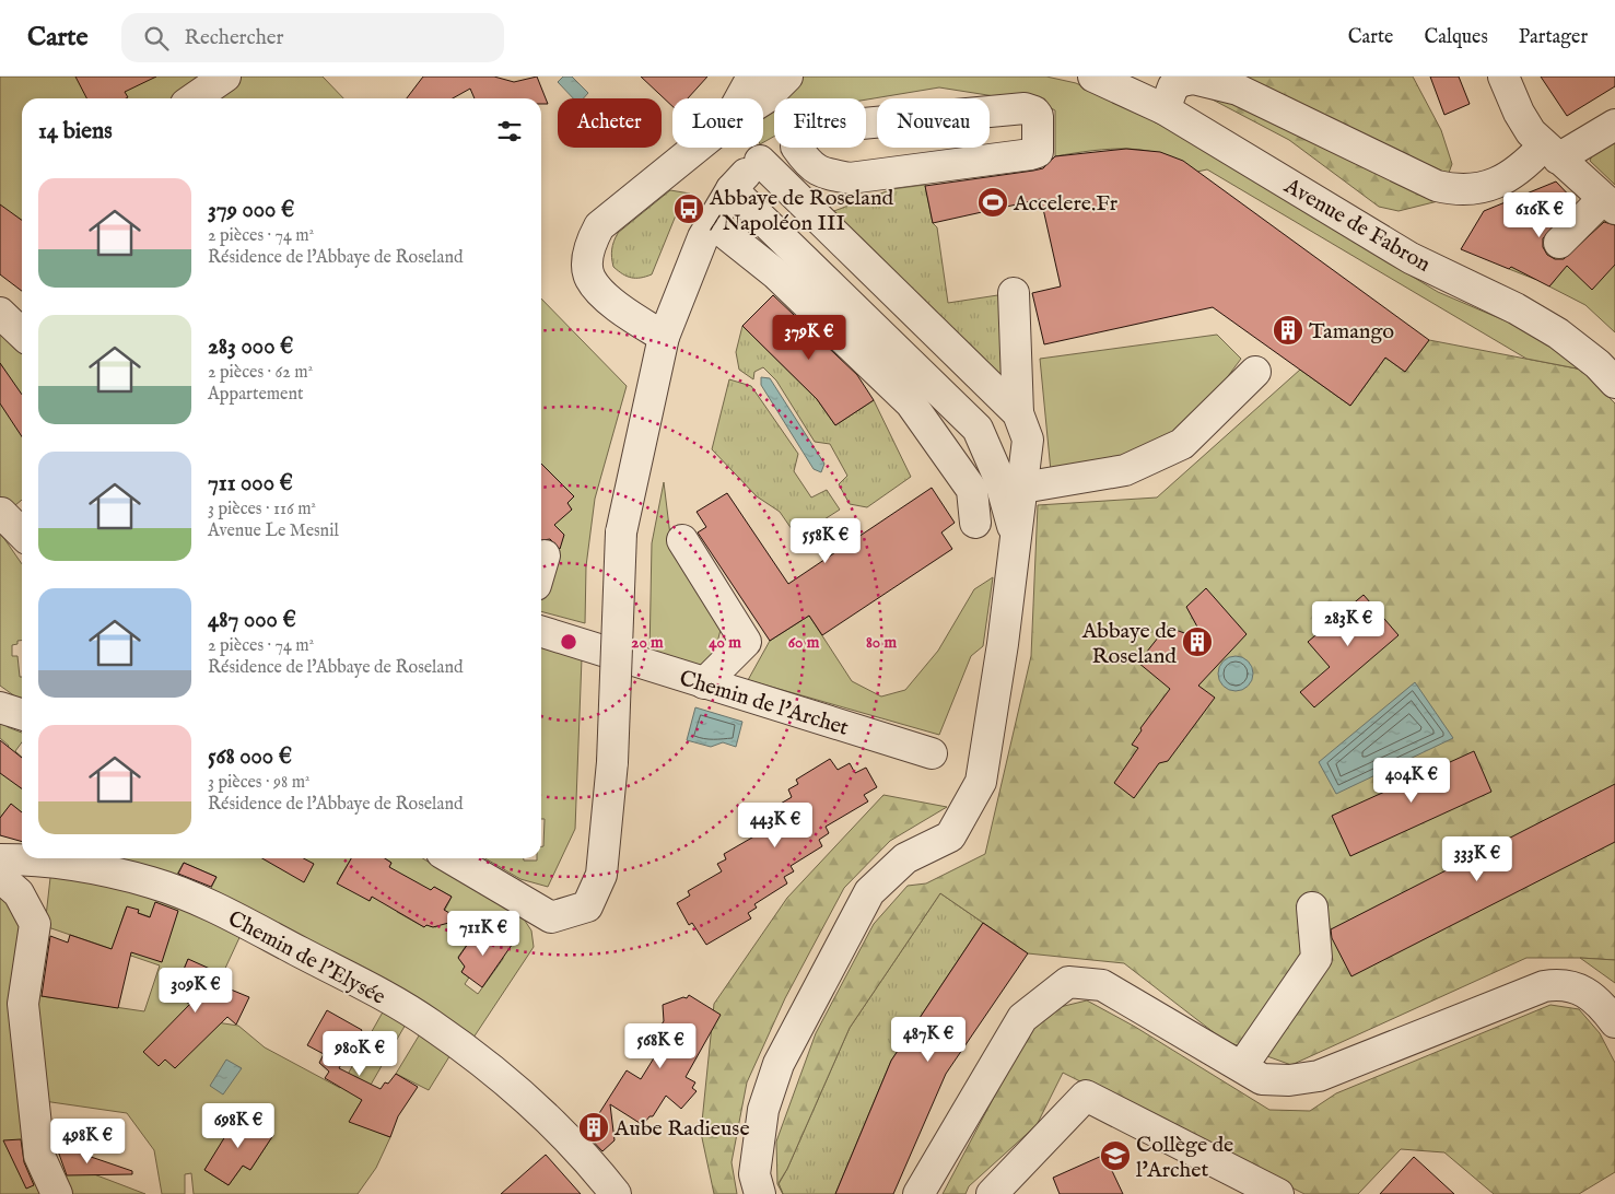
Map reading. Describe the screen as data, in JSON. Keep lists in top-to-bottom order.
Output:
{
  "streets": {
    "street": ["Avenue de Fabron", "Chemin de l'Archet", "Chemin de l'Elysée"]
  },
  "places": {
    "sports": ["Accelere.Fr"],
    "bus stop": ["Abbaye de Roseland / Napoléon III"],
    "building": ["Tamango", "Abbaye de Roseland", "Aube Radieuse"],
    "school or university": ["Collège de l'Archet"]
  },
  "page": {
    "header": "Carte",
    "search": "Rechercher",
    "nav": ["Carte", "Calques", "Partager"],
    "chip": [
      "Acheter",
      "Louer",
      "Filtres",
      "Nouveau"
    ],
    "heading": "14 biens",
    "list": [
      {
        "name": "379 000 €",
        "note": "2 pièces · 74 m² · Résidence de l'Abbaye de Roseland"
      },
      {
        "name": "283 000 €",
        "note": "2 pièces · 62 m² · Appartement"
      },
      {
        "name": "711 000 €",
        "note": "3 pièces · 116 m² · Avenue Le Mesnil"
      },
      {
        "name": "487 000 €",
        "note": "2 pièces · 74 m² · Résidence de l'Abbaye de Roseland"
      },
      {
        "name": "568 000 €",
        "note": "3 pièces · 98 m² · Résidence de l'Abbaye de Roseland"
      }
    ],
    "price": [
      "616K €",
      "379K €",
      "558K €",
      "283K €",
      "404K €",
      "443K €",
      "333K €",
      "711K €",
      "309K €",
      "487K €",
      "568K €",
      "980K €",
      "698K €",
      "498K €"
    ]
  },
  "rings": [
    "20 m",
    "40 m",
    "60 m",
    "80 m"
  ]
}
